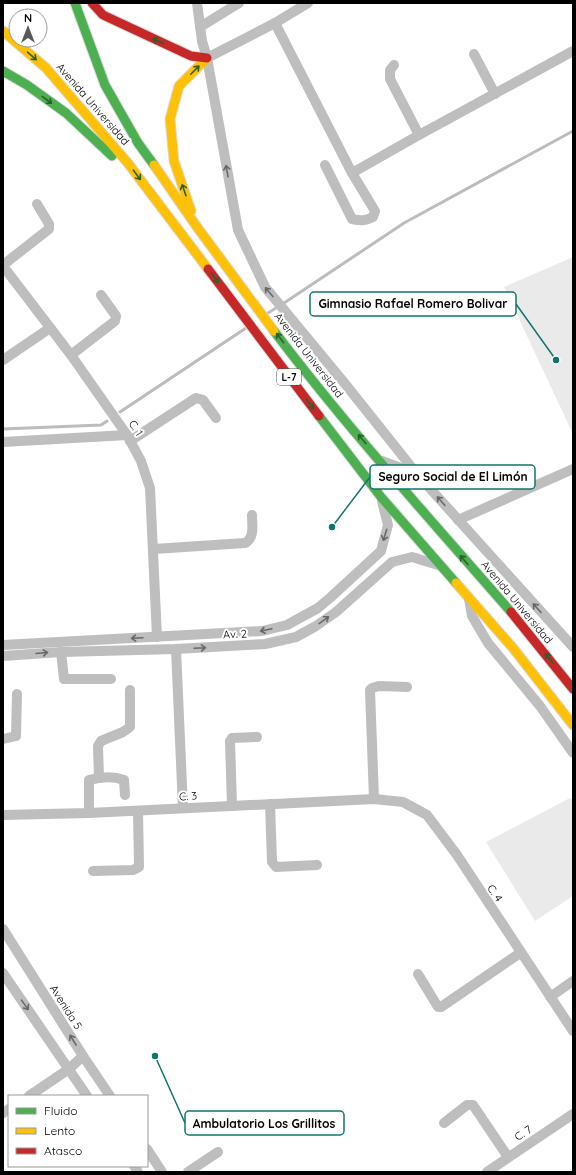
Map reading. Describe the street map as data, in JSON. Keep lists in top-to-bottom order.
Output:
{
  "streets": {
    "main road": ["Avenida Universidad", "L-7"],
    "street": [
      "C. 1",
      "Av. 2",
      "C. 3",
      "C. 4",
      "Avenida 5",
      "C. 7"
    ]
  },
  "crossings": [
    ["Avenida Universidad", "Av. 2"],
    ["C. 1", "Av. 2"],
    ["C. 3", "C. 4"]
  ],
  "places": ["Gimnasio Rafael Romero Bolivar", "Seguro Social de El Limón", "Ambulatorio Los Grillitos"],
  "legend": ["Fluido", "Lento", "Atasco"],
  "north": "top"
}
